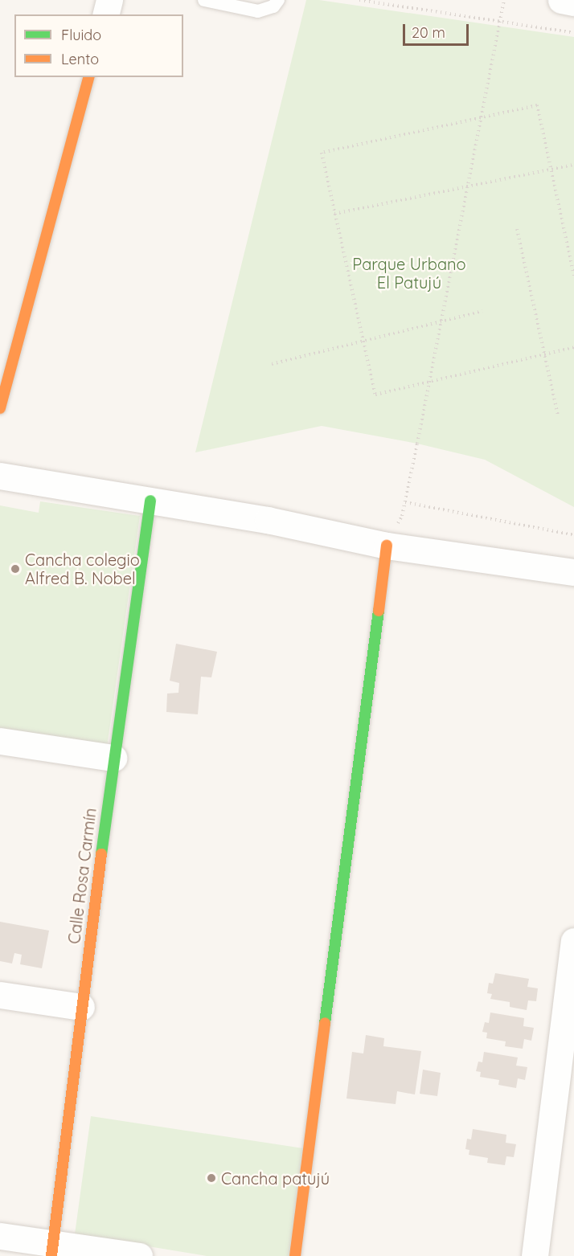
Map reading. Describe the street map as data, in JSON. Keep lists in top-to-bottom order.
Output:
{
  "streets": {
    "street": ["Calle Rosa Carmín"]
  },
  "parks": ["Parque Urbano El Patujú"],
  "places": ["Cancha colegio Alfred B. Nobel", "Cancha patujú"],
  "legend": ["Fluido", "Lento"],
  "scale_bar": "20 m"
}
